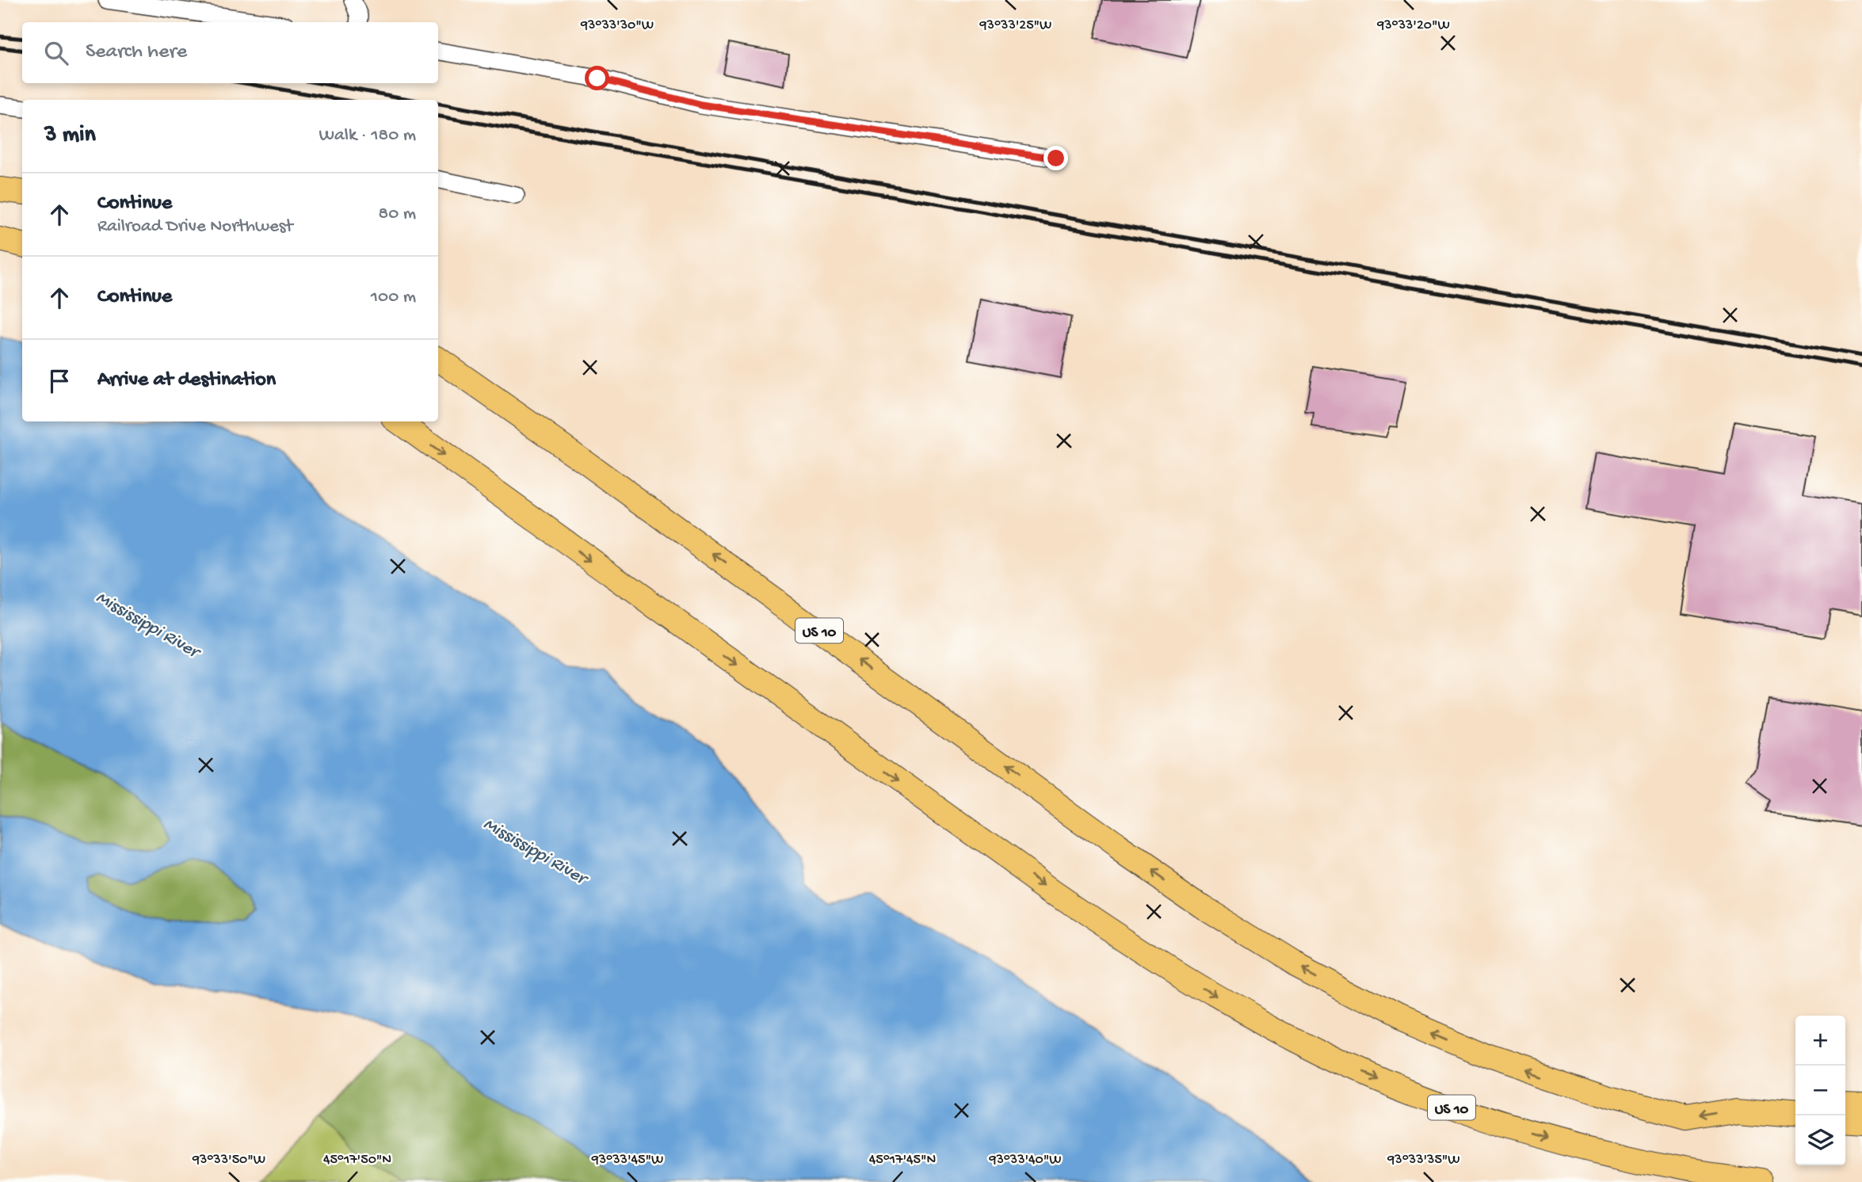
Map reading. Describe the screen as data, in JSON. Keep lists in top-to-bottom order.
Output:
{
  "streets": {
    "highway": ["US 10"]
  },
  "water": ["Mississippi River"],
  "page": {
    "search": "Search here",
    "heading": ["3 min", "Walk · 180 m"],
    "list": [
      ["Continue", "Railroad Drive Northwest", "80 m"],
      ["Continue", "100 m"],
      "Arrive at destination"
    ],
    "map_buttons": ["+", "−"]
  },
  "coordinates": [
    "93°33'30\"W",
    "93°33'25\"W",
    "93°33'20\"W",
    "45°17'50\"N",
    "45°17'45\"N",
    "93°33'50\"W",
    "93°33'45\"W",
    "93°33'40\"W",
    "93°33'35\"W"
  ]
}
